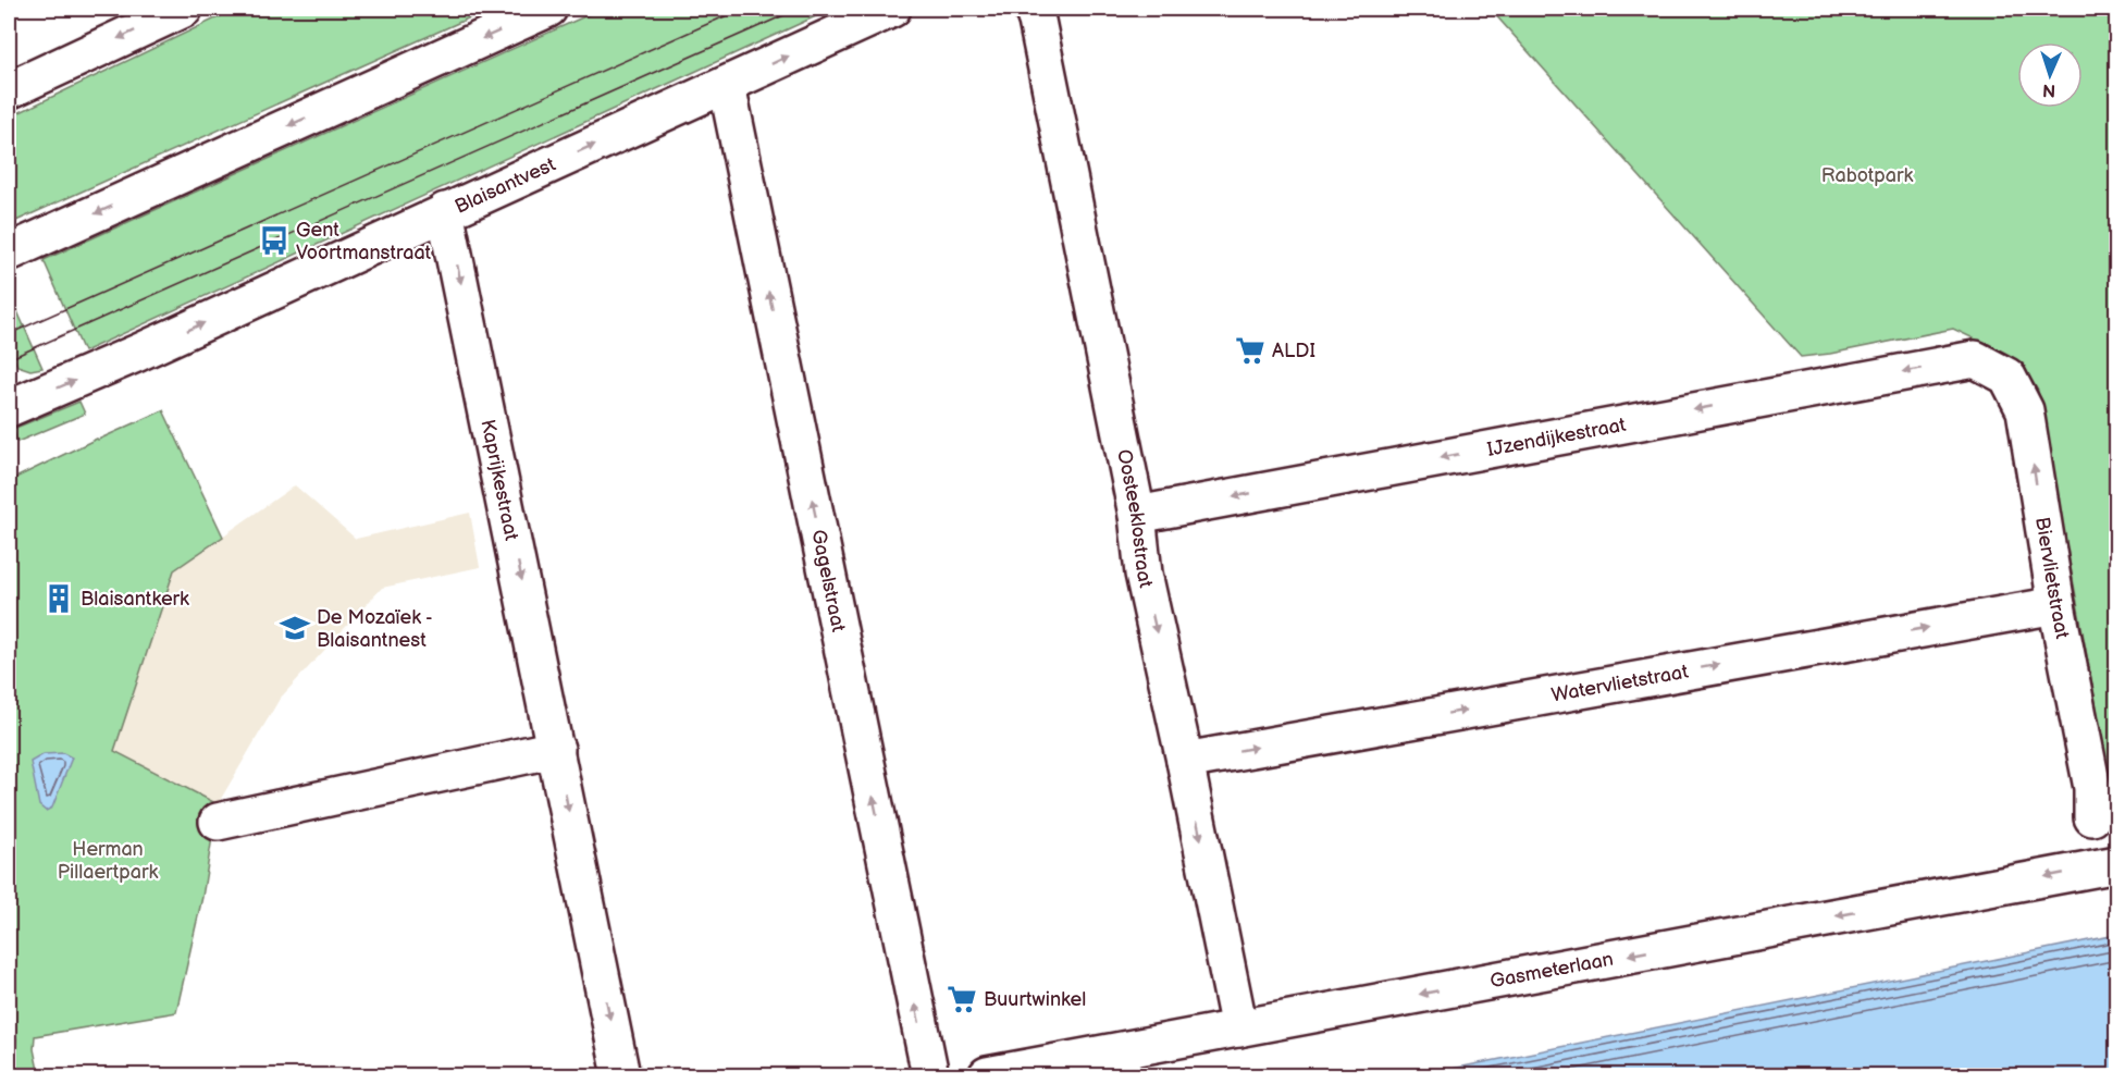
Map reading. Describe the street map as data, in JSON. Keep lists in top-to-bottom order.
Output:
{
  "streets": {
    "street": [
      "Blaisantvest",
      "IJzendijkestraat",
      "Kaprijkestraat",
      "Oosteeklostraat",
      "Biervlietstraat",
      "Gagelstraat",
      "Watervlietstraat",
      "Gasmeterlaan"
    ]
  },
  "crossings": [
    ["Blaisantvest", "Kaprijkestraat"],
    ["Blaisantvest", "Gagelstraat"],
    ["IJzendijkestraat", "Oosteeklostraat"],
    ["IJzendijkestraat", "Biervlietstraat"],
    ["Oosteeklostraat", "Watervlietstraat"],
    ["Oosteeklostraat", "Gasmeterlaan"],
    ["Biervlietstraat", "Watervlietstraat"]
  ],
  "one_way": [
    "IJzendijkestraat",
    "Kaprijkestraat",
    "Oosteeklostraat",
    "Biervlietstraat",
    "Gagelstraat",
    "Watervlietstraat",
    "Gasmeterlaan"
  ],
  "parks": ["Rabotpark", "Herman Pillaertpark"],
  "places": {
    "bus stop": ["Gent Voortmanstraat"],
    "supermarket": ["ALDI", "Buurtwinkel"],
    "building": ["Blaisantkerk"],
    "school or university": ["De Mozaïek - Blaisantnest"]
  },
  "north": "bottom"
}
